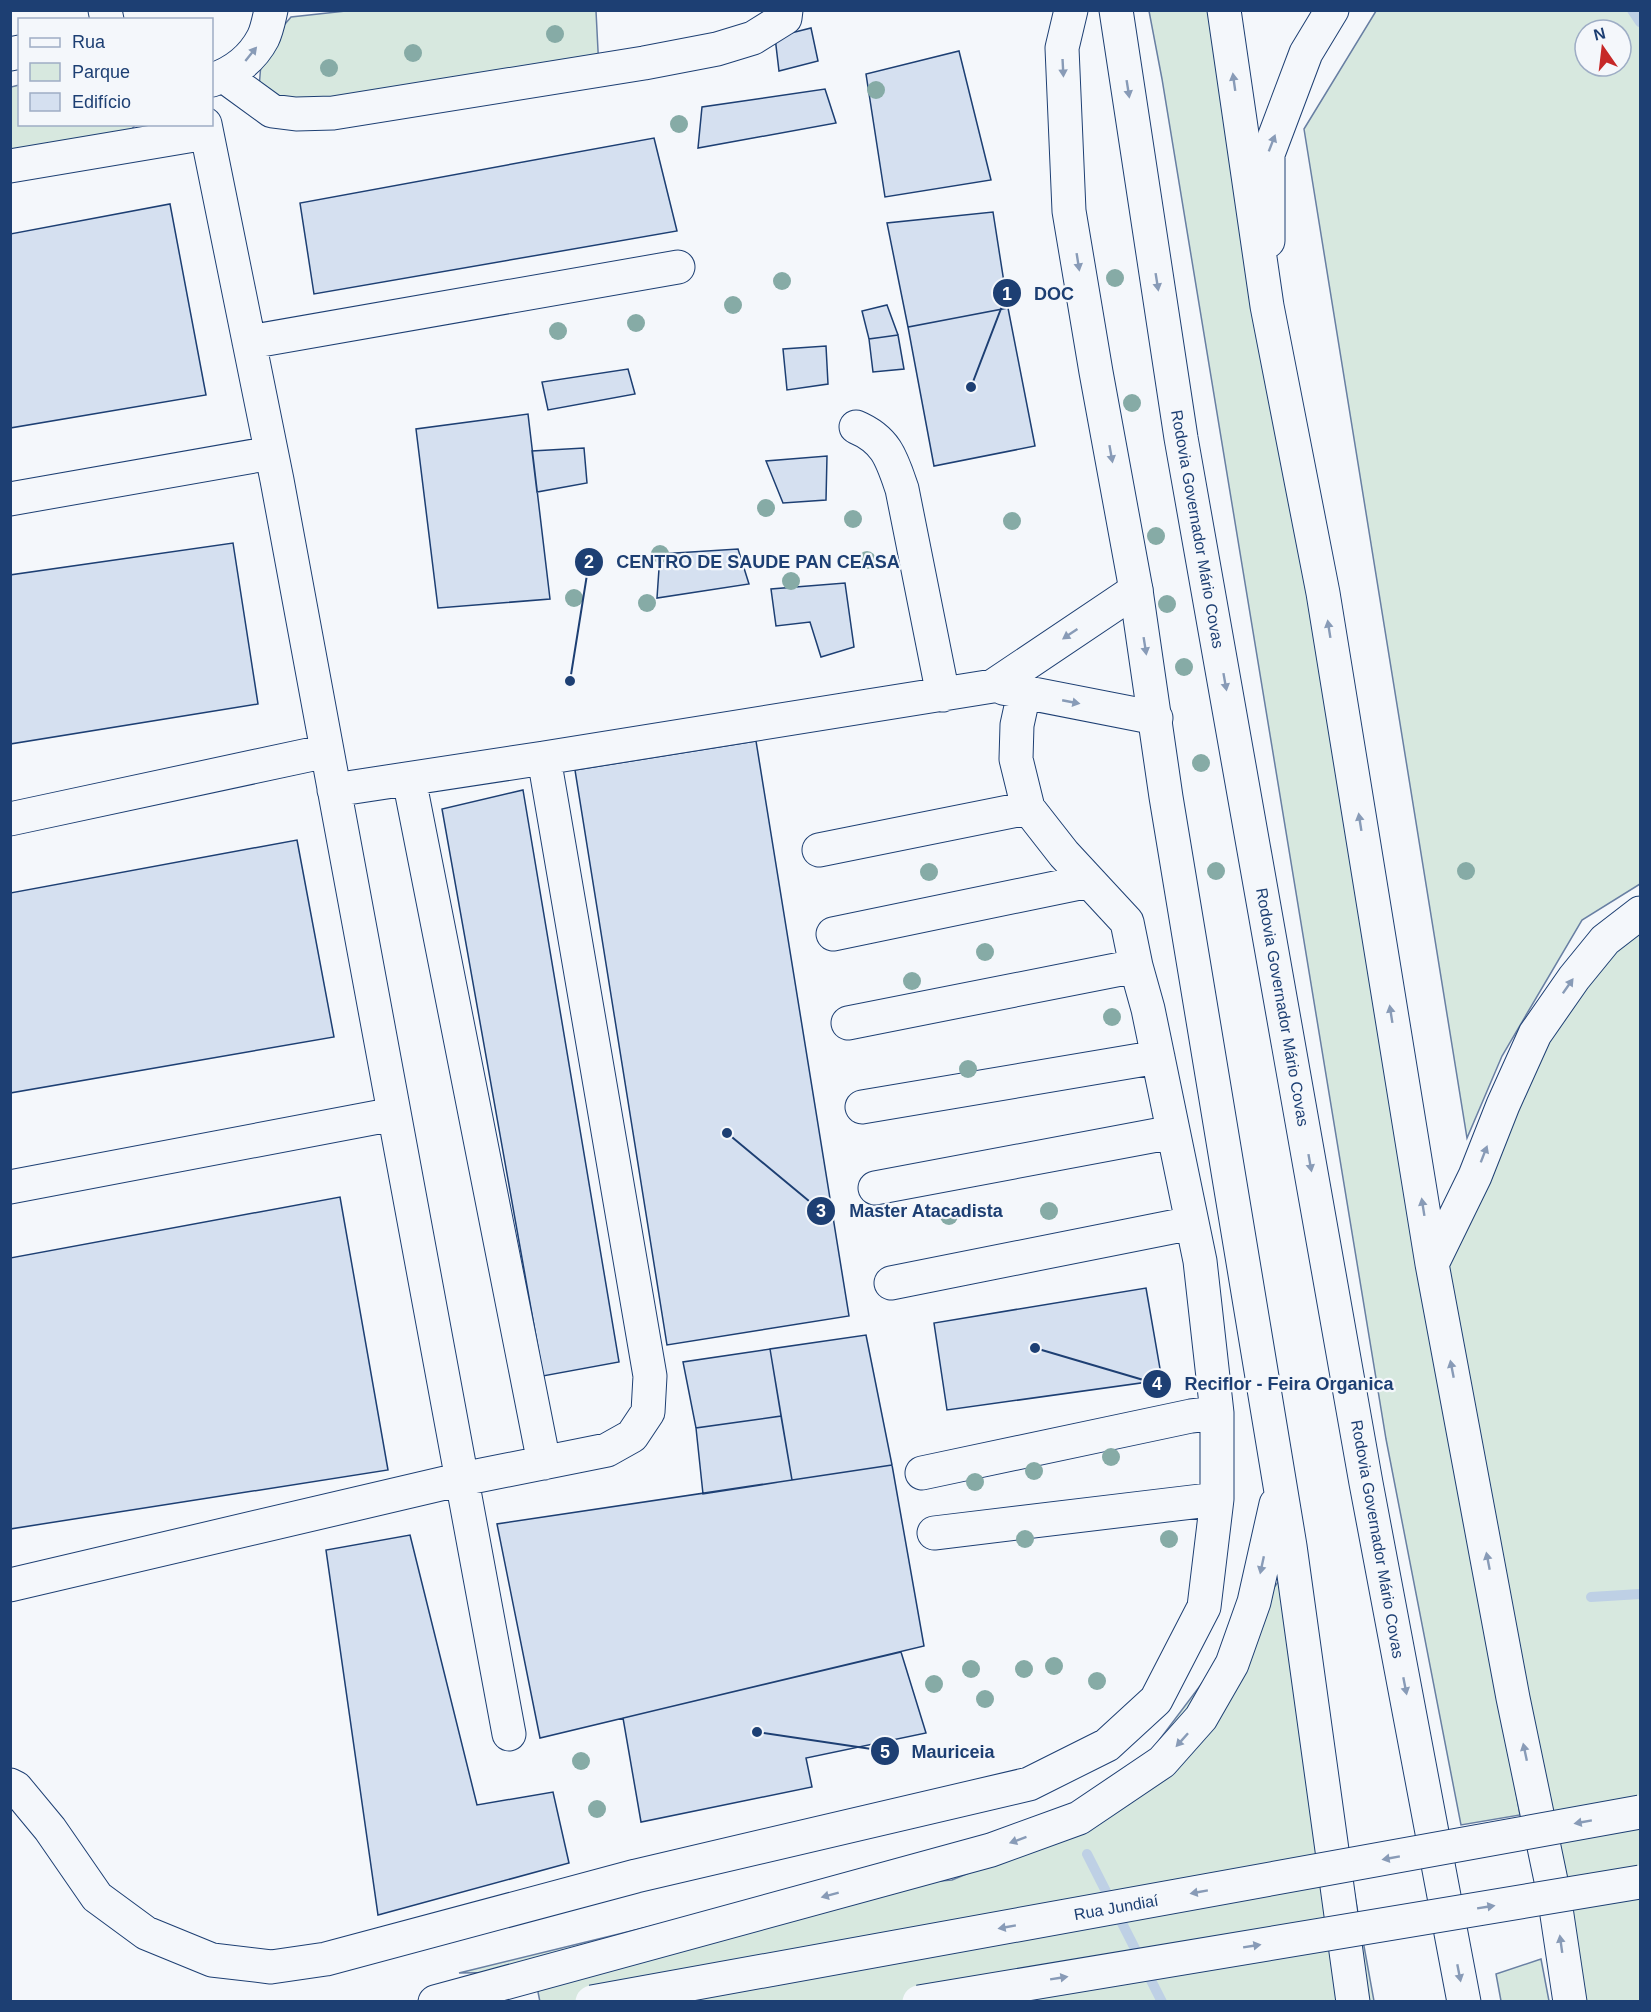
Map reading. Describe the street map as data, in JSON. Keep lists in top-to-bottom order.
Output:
{
  "streets": {
    "main road": ["Rodovia Governador Mário Covas", "Rua Jundiaí"]
  },
  "places": [
    "DOC",
    "CENTRO DE SAUDE PAN CEASA",
    "Master Atacadista",
    "Reciflor - Feira Organica",
    "Mauriceia"
  ],
  "legend": ["Rua", "Parque", "Edifício"],
  "north": "top"
}
